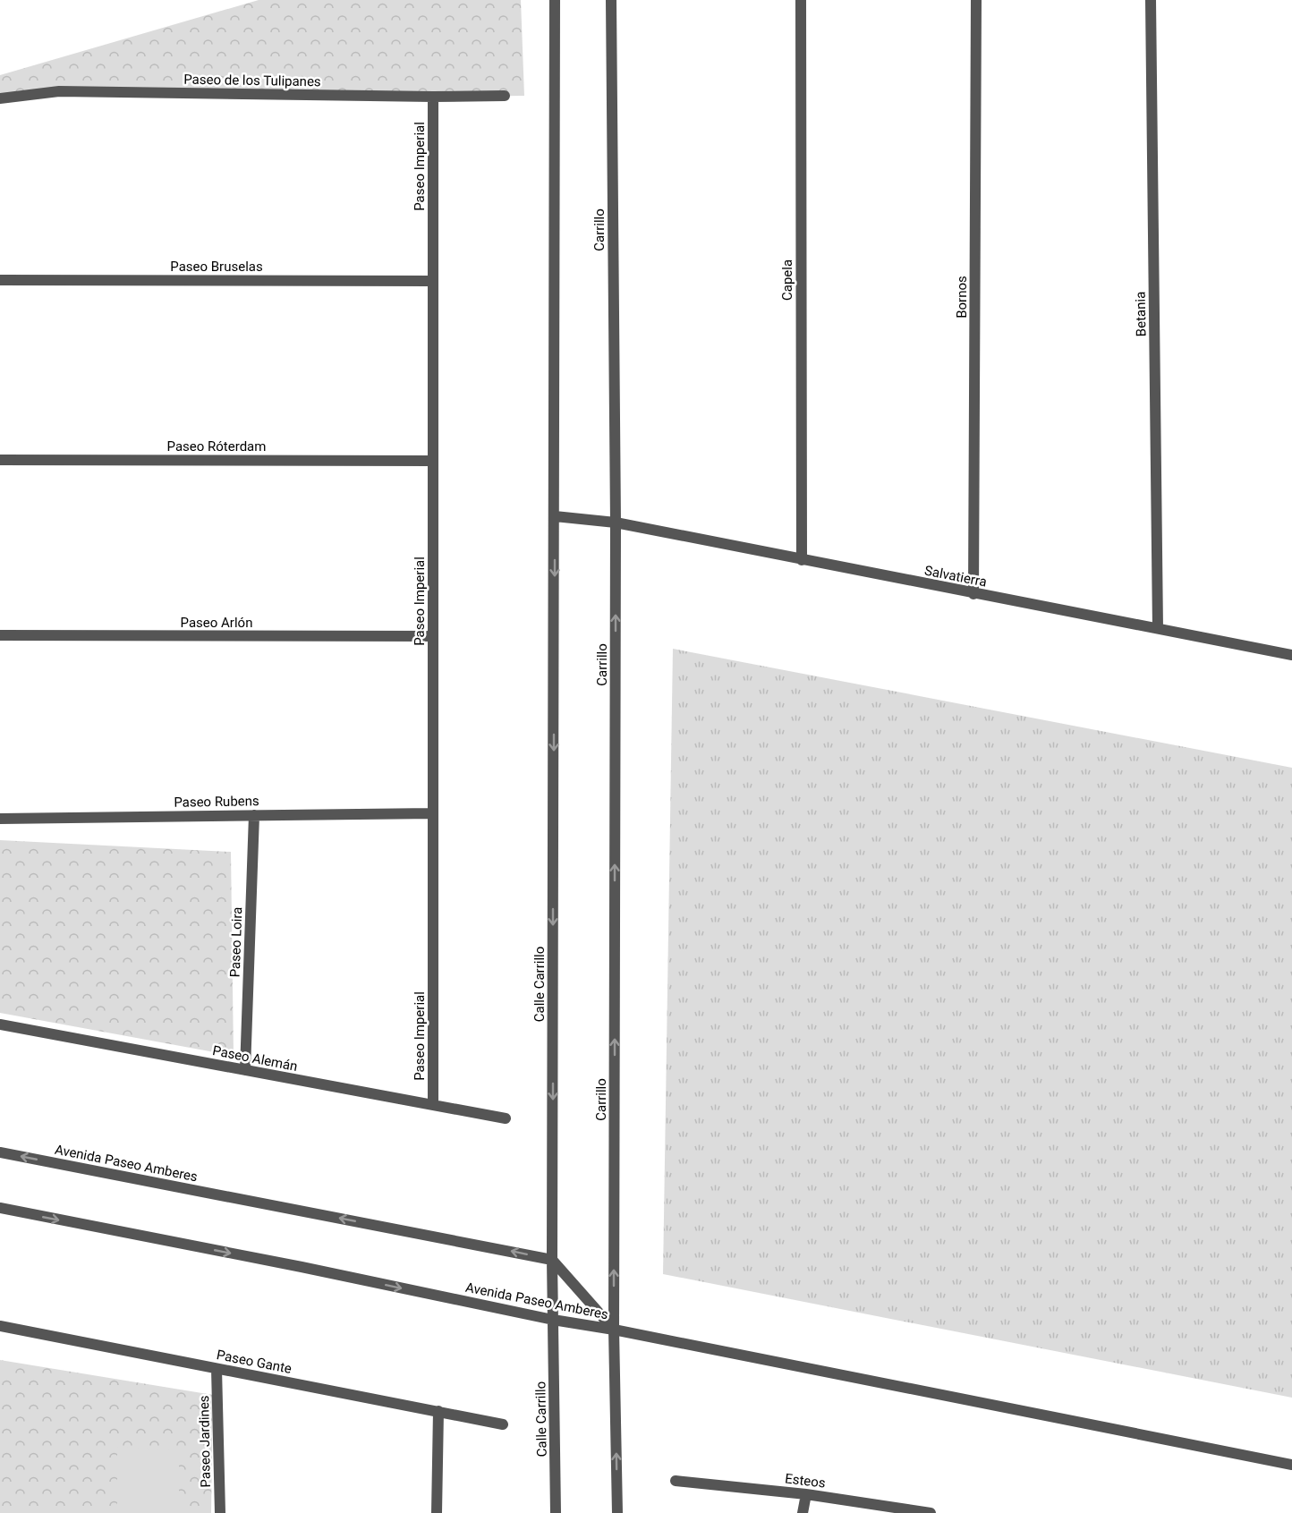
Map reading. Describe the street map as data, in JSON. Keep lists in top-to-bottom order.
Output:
{
  "streets": {
    "street": [
      "Paseo de los Tulipanes",
      "Paseo Imperial",
      "Carrillo",
      "Paseo Bruselas",
      "Capela",
      "Bornos",
      "Betania",
      "Paseo Róterdam",
      "Salvatierra",
      "Paseo Arlón",
      "Paseo Rubens",
      "Paseo Loira",
      "Calle Carrillo",
      "Paseo Alemán",
      "Avenida Paseo Amberes",
      "Paseo Gante",
      "Paseo Jardines",
      "Esteos"
    ]
  },
  "crossings": [
    ["Paseo de los Tulipanes", "Paseo Imperial"],
    ["Paseo Imperial", "Paseo Bruselas"],
    ["Paseo Imperial", "Paseo Róterdam"],
    ["Paseo Imperial", "Paseo Arlón"],
    ["Paseo Imperial", "Paseo Rubens"],
    ["Paseo Imperial", "Paseo Alemán"],
    ["Carrillo", "Salvatierra"],
    ["Carrillo", "Avenida Paseo Amberes"],
    ["Capela", "Salvatierra"],
    ["Bornos", "Salvatierra"],
    ["Betania", "Salvatierra"],
    ["Paseo Rubens", "Paseo Loira"],
    ["Paseo Loira", "Paseo Alemán"],
    ["Calle Carrillo", "Avenida Paseo Amberes"],
    ["Paseo Gante", "Paseo Jardines"]
  ],
  "one_way": ["Carrillo", "Calle Carrillo"]
}
